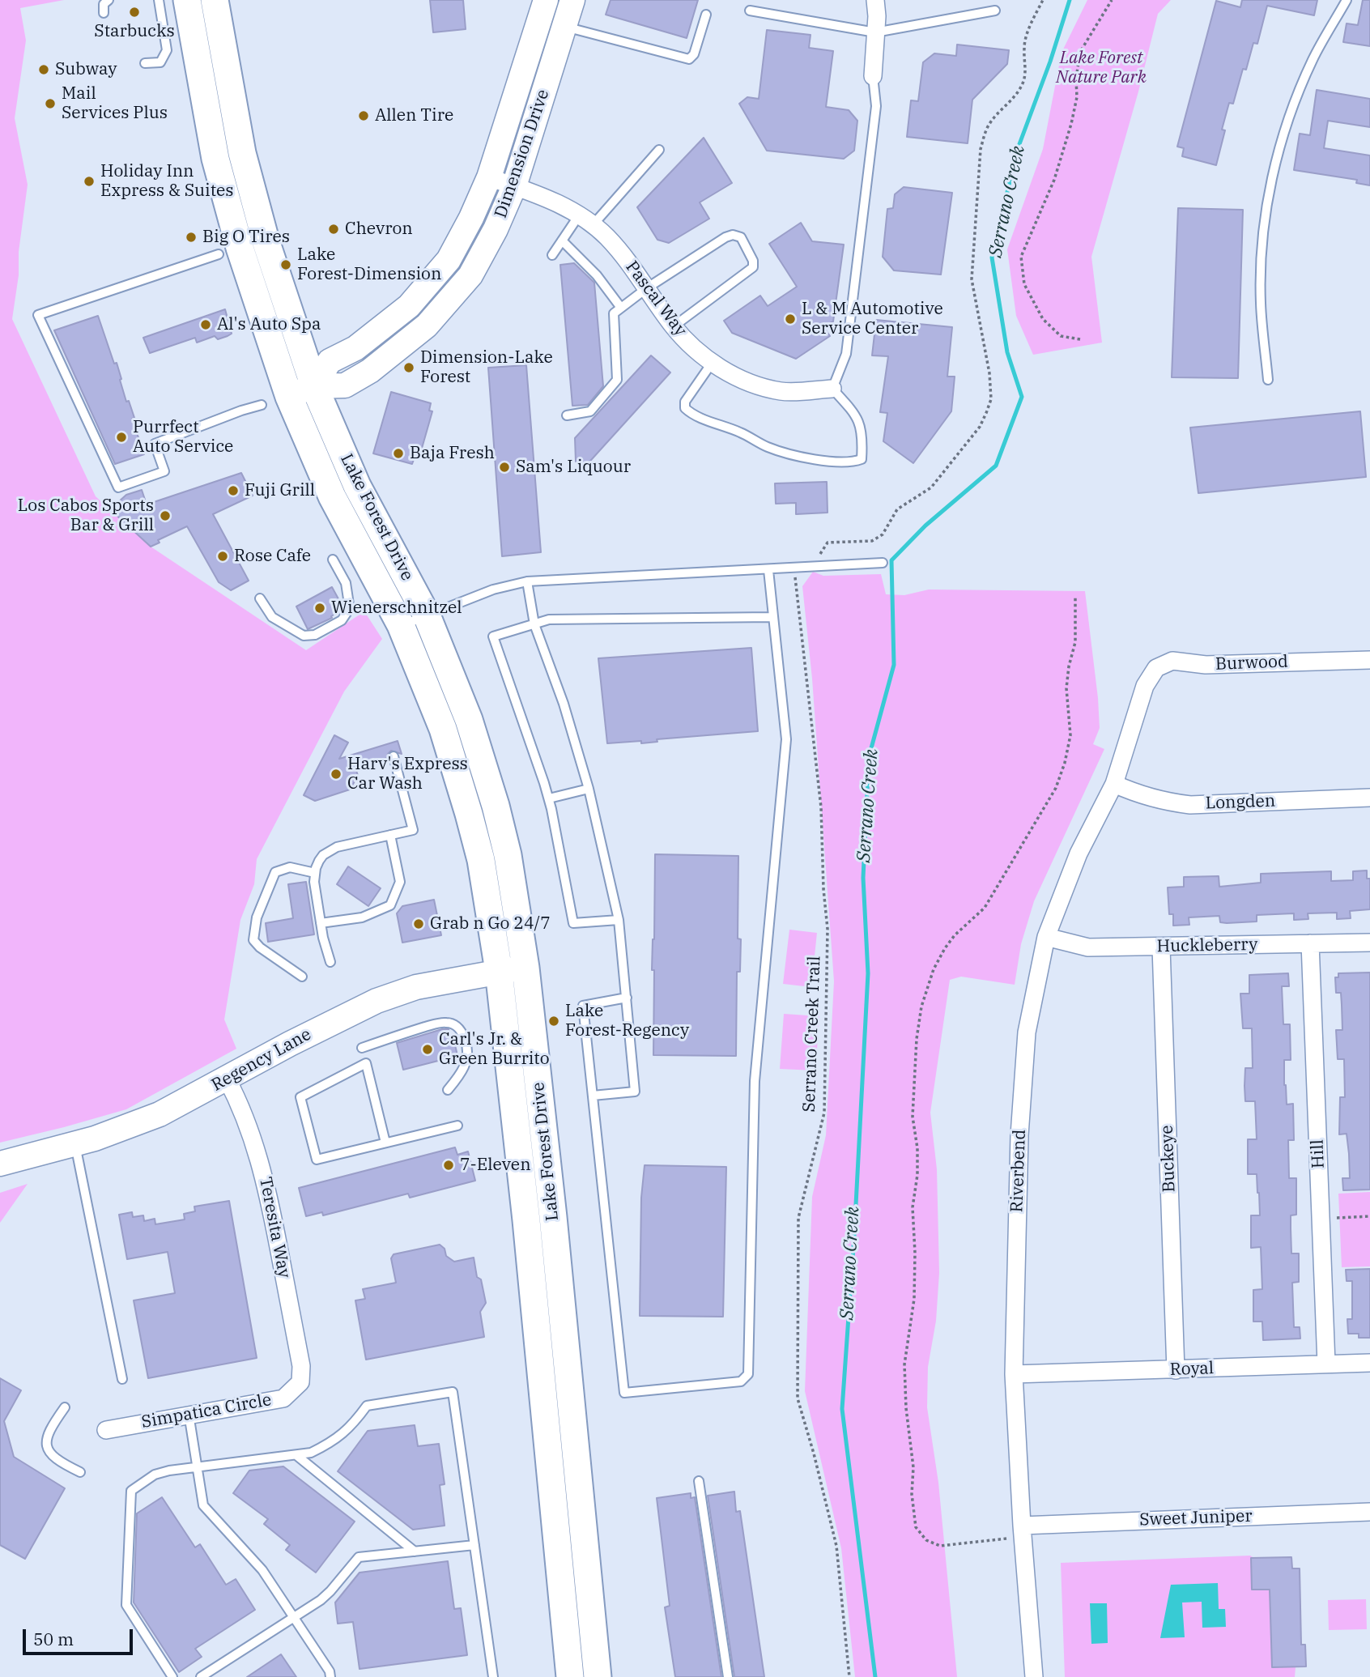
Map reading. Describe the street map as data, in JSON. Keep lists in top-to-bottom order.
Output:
{
  "streets": {
    "main road": ["Dimension Drive", "Lake Forest Drive", "Regency Lane"],
    "street": [
      "Pascal Way",
      "Burwood",
      "Longden",
      "Huckleberry",
      "Hill",
      "Buckeye",
      "Riverbend",
      "Teresita Way",
      "Royal",
      "Simpatica Circle",
      "Sweet Juniper"
    ],
    "path": ["Serrano Creek Trail"]
  },
  "crossings": [
    ["Dimension Drive", "Pascal Way"],
    ["Dimension Drive", "Lake Forest Drive"],
    ["Lake Forest Drive", "Regency Lane"],
    ["Burwood", "Riverbend"],
    ["Longden", "Riverbend"],
    ["Huckleberry", "Hill"],
    ["Huckleberry", "Buckeye"],
    ["Huckleberry", "Riverbend"],
    ["Regency Lane", "Teresita Way"],
    ["Hill", "Royal"],
    ["Buckeye", "Royal"],
    ["Riverbend", "Royal"],
    ["Riverbend", "Sweet Juniper"],
    ["Teresita Way", "Simpatica Circle"]
  ],
  "water": ["Serrano Creek"],
  "parks": ["Lake Forest Nature Park"],
  "places": [
    "Starbucks",
    "Subway",
    "Mail Services Plus",
    "Allen Tire",
    "Holiday Inn Express & Suites",
    "Chevron",
    "Big O Tires",
    "Lake Forest-Dimension",
    "L & M Automotive Service Center",
    "Al's Auto Spa",
    "Dimension-Lake Forest",
    "Purrfect Auto Service",
    "Baja Fresh",
    "Sam's Liquour",
    "Fuji Grill",
    "Los Cabos Sports Bar & Grill",
    "Rose Cafe",
    "Wienerschnitzel",
    "Harv's Express Car Wash",
    "Grab n Go 24/7",
    "Lake Forest-Regency",
    "Carl's Jr. & Green Burrito",
    "7-Eleven"
  ],
  "scale_bar": "50 m"
}
